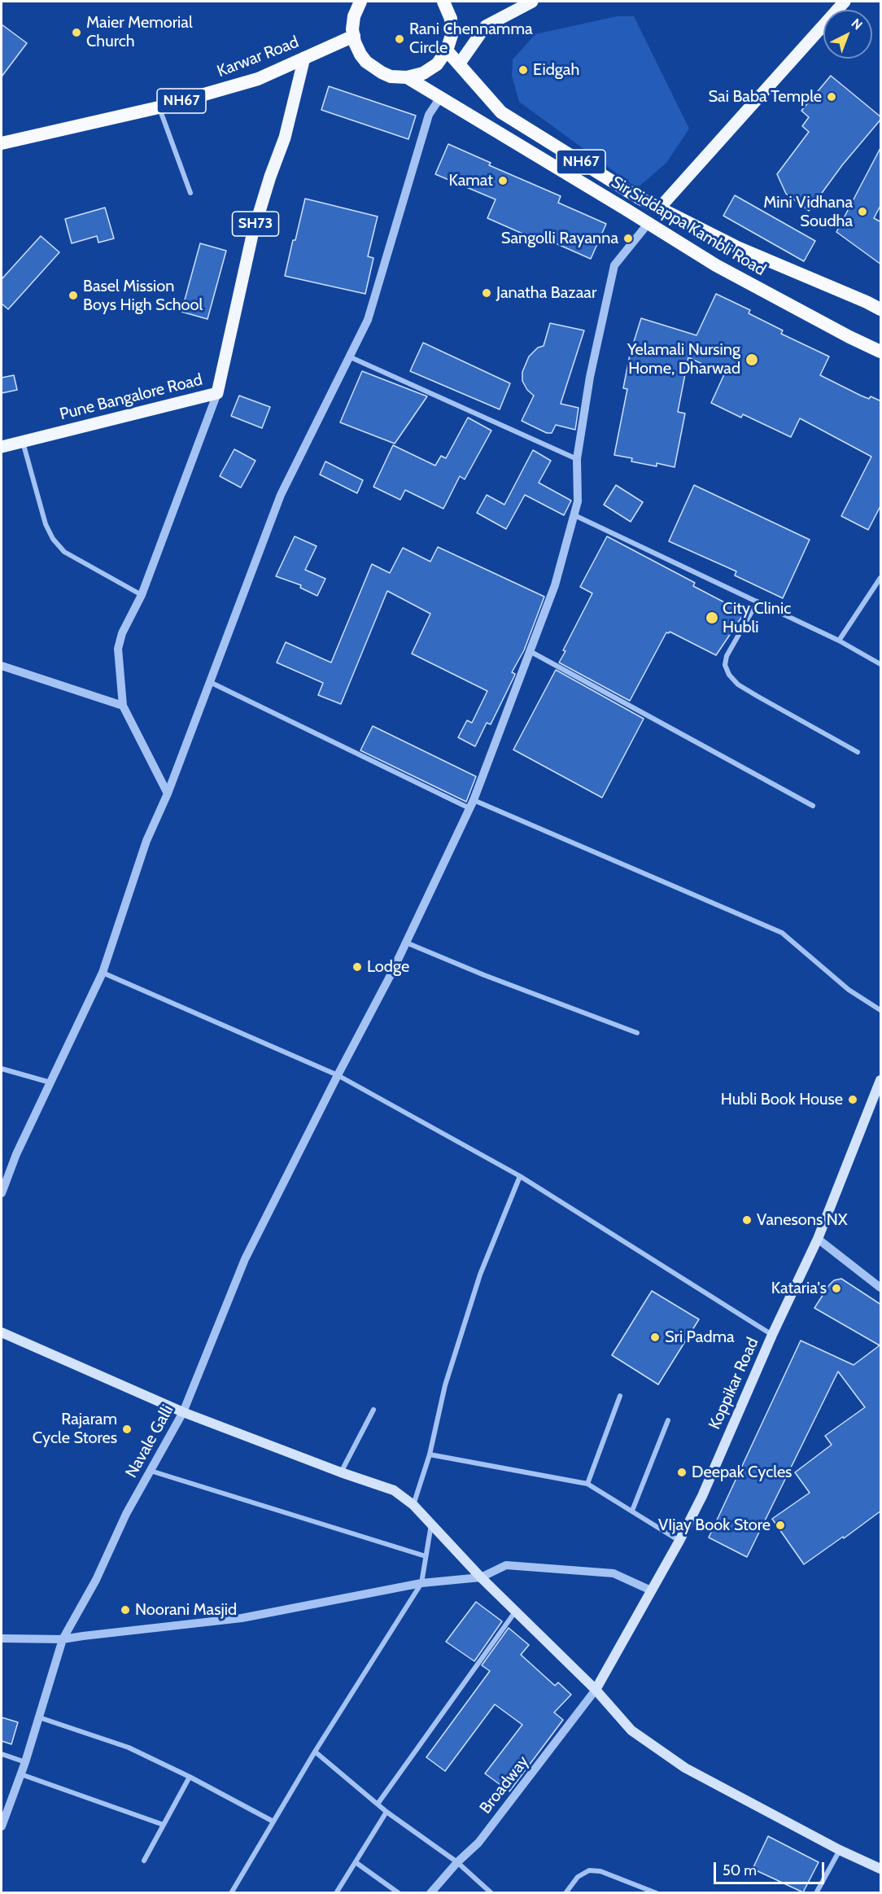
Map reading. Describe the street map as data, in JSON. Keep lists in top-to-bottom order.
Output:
{
  "streets": {
    "highway": ["Karwar Road", "NH67", "Sir Siddappa Kambli Road"],
    "main road": ["SH73", "Pune Bangalore Road", "Koppikar Road"],
    "street": ["Navale Galli", "Broadway"]
  },
  "crossings": [
    ["Karwar Road", "NH67"],
    ["Karwar Road", "Pune Bangalore Road"],
    ["NH67", "Sir Siddappa Kambli Road"],
    ["Sir Siddappa Kambli Road", "Navale Galli"],
    ["Koppikar Road", "Broadway"]
  ],
  "places": [
    "Maier Memorial Church",
    "Rani Chennamma Circle",
    "Eidgah",
    "Sai Baba Temple",
    "Kamat",
    "Mini Vidhana Soudha",
    "Sangolli Rayanna",
    "Janatha Bazaar",
    "Basel Mission Boys High School",
    "Yelamali Nursing Home, Dharwad",
    "City Clinic Hubli",
    "Lodge",
    "Hubli Book House",
    "Vanesons NX",
    "Kataria's",
    "Sri Padma",
    "Rajaram Cycle Stores",
    "Deepak Cycles",
    "VIjay Book Store",
    "Noorani Masjid"
  ],
  "scale_bar": "50 m",
  "north": "top right"
}
